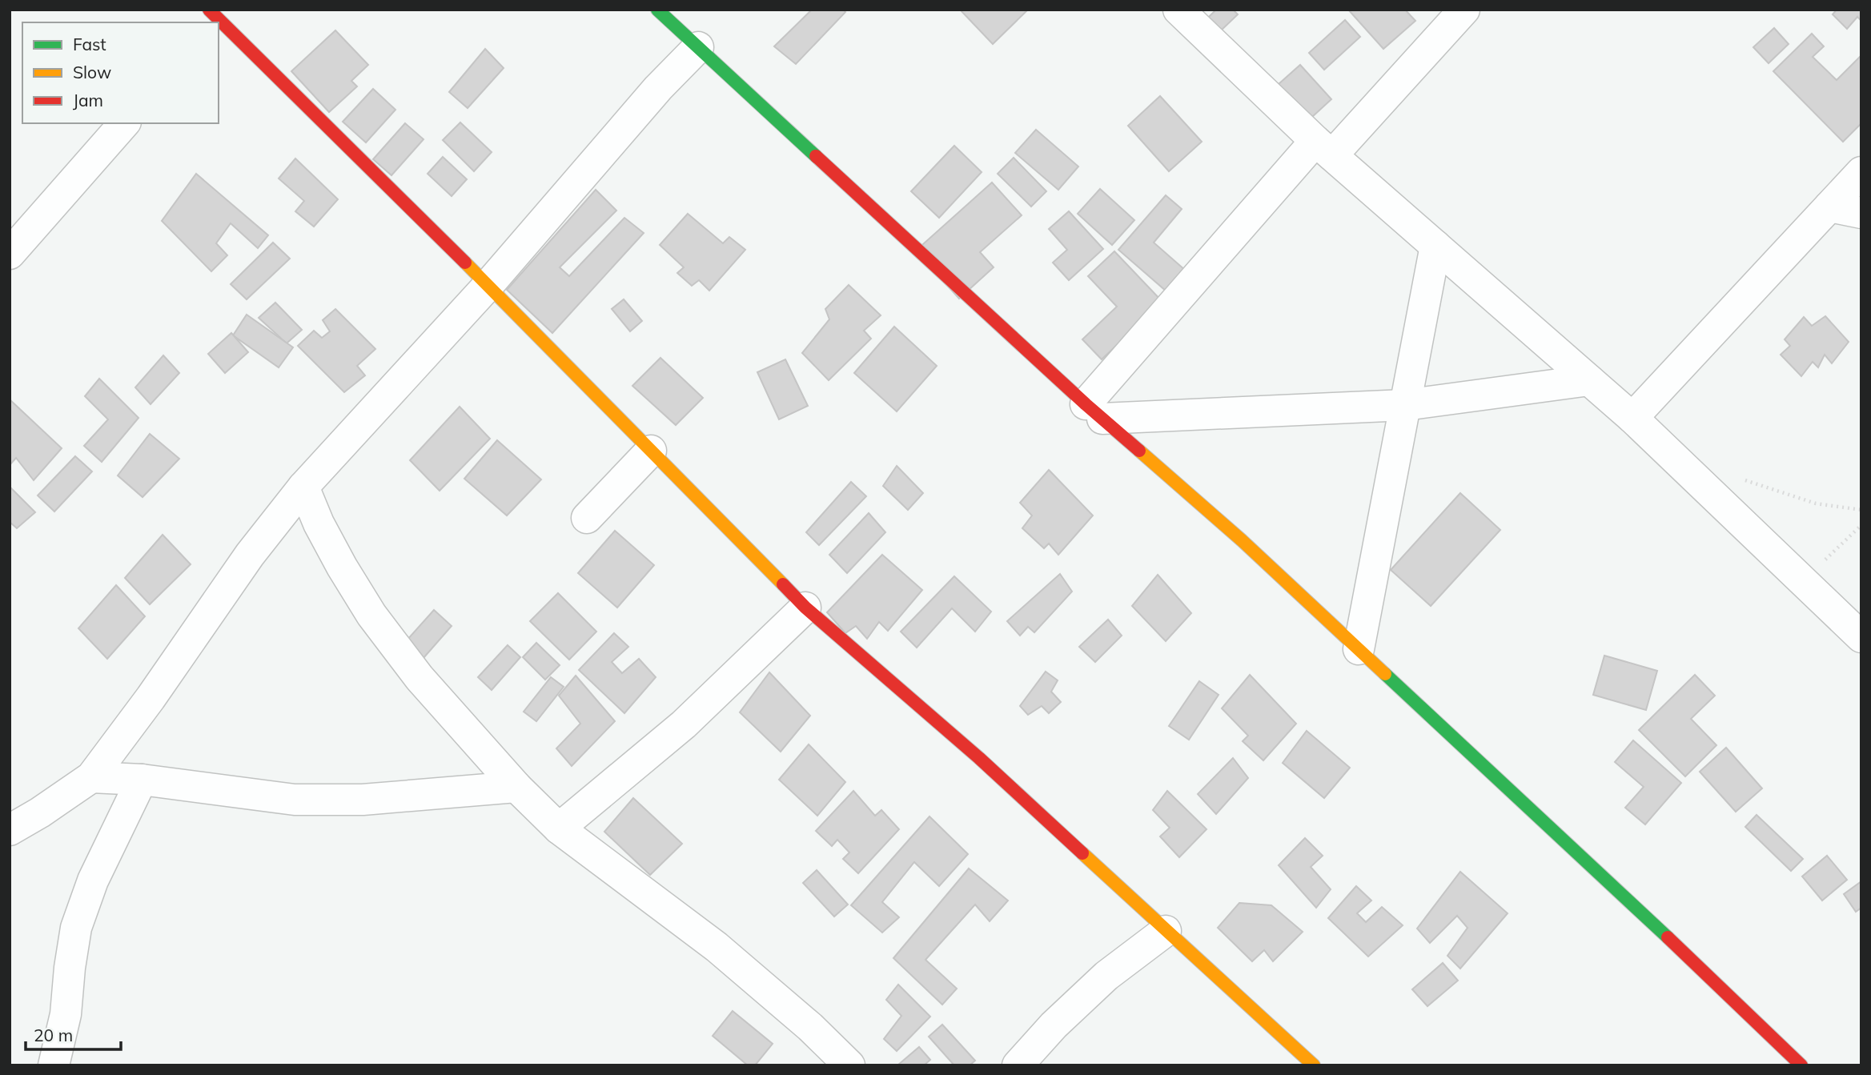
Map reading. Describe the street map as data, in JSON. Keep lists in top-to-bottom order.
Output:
{
  "legend": ["Fast", "Slow", "Jam"],
  "scale_bar": "20 m"
}
